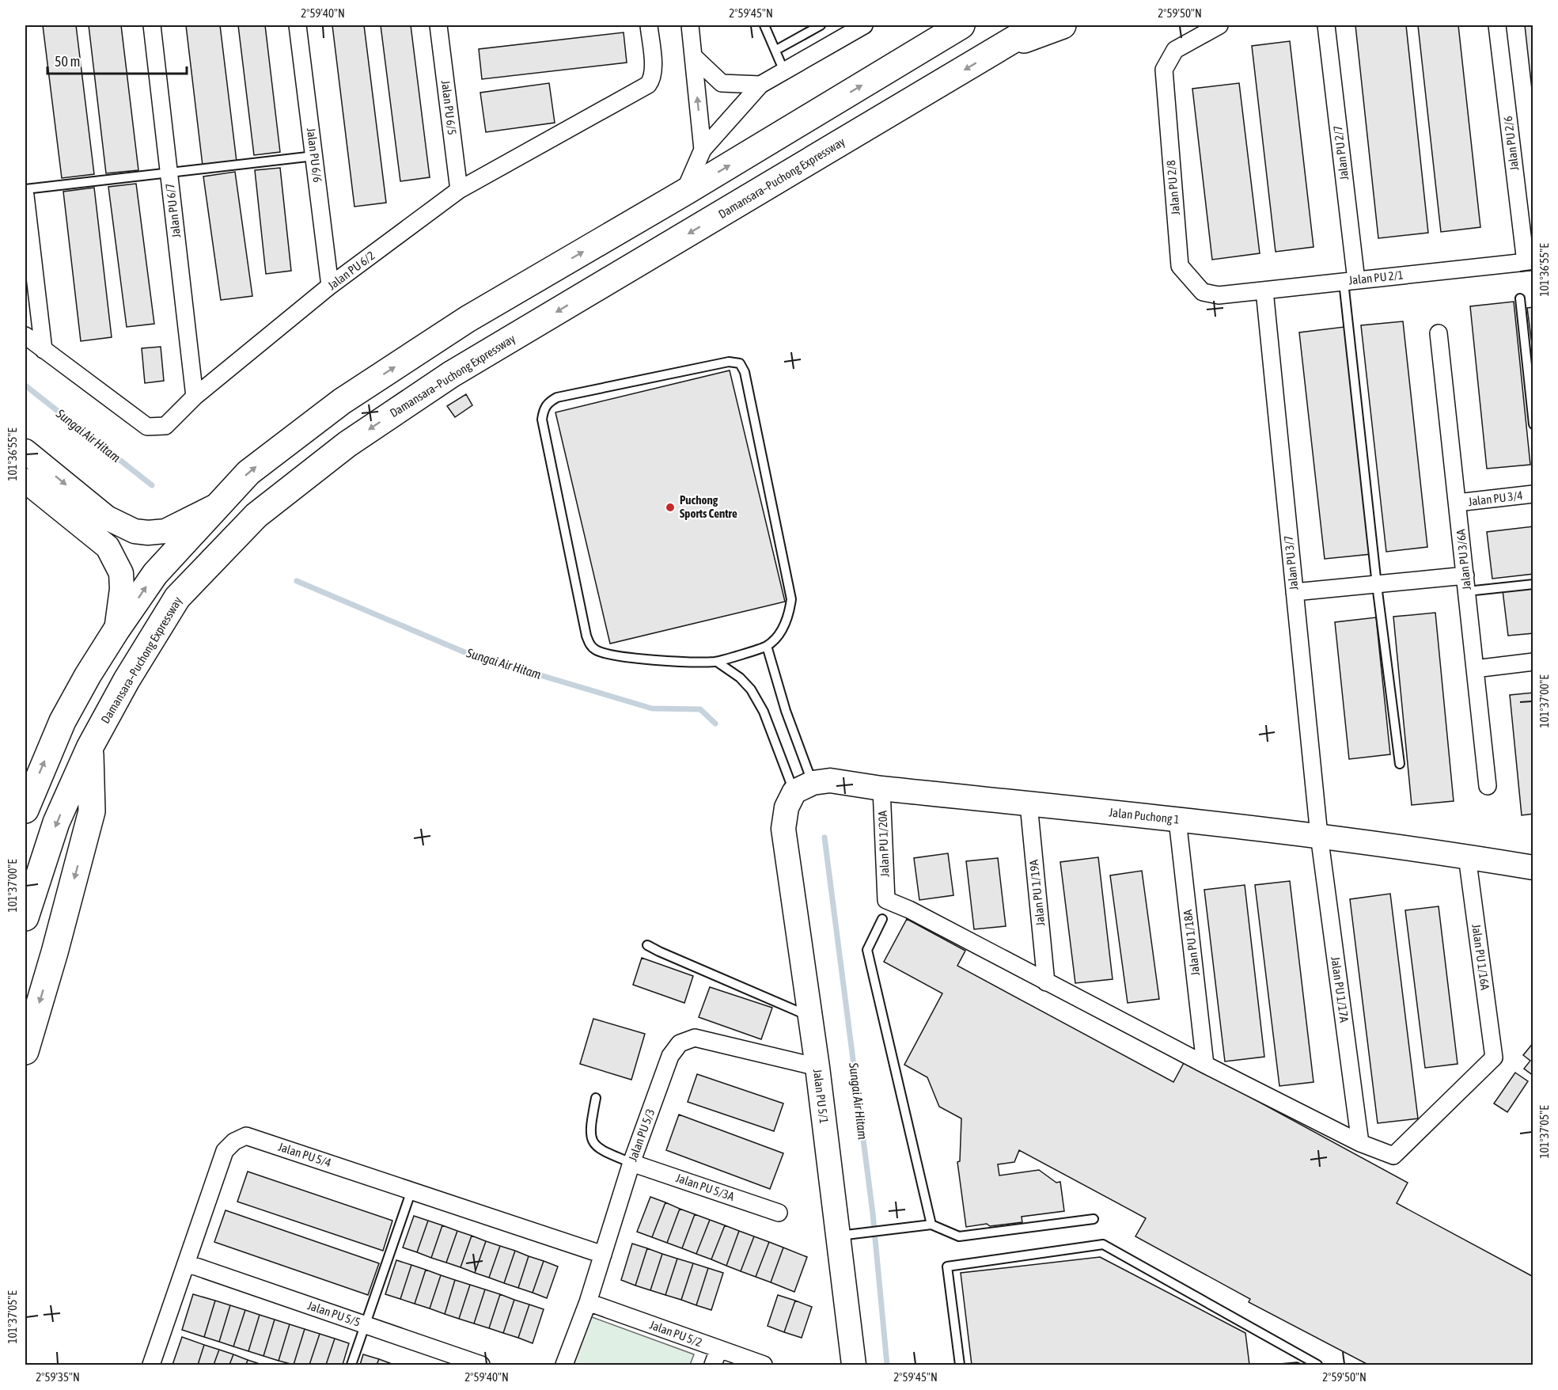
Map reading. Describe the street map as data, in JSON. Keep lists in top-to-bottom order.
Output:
{
  "streets": {
    "highway": ["Damansara–Puchong Expressway"],
    "street": [
      "Jalan PU 6/5",
      "Jalan PU 2/6",
      "Jalan PU 2/7",
      "Jalan PU 6/6",
      "Jalan PU 2/8",
      "Jalan PU 6/7",
      "Jalan PU 6/2",
      "Jalan PU 2/1",
      "Jalan PU 3/4",
      "Jalan PU 3/6A",
      "Jalan PU 3/7",
      "Jalan Puchong 1",
      "Jalan PU 1/20A",
      "Jalan PU 1/19A",
      "Jalan PU 1/18A",
      "Jalan PU 1/16A",
      "Jalan PU 1/17A",
      "Jalan PU 5/1",
      "Jalan PU 5/3",
      "Jalan PU 5/4",
      "Jalan PU 5/3A",
      "Jalan PU 5/5",
      "Jalan PU 5/2"
    ]
  },
  "crossings": [
    ["Jalan PU 6/5", "Jalan PU 6/2"],
    ["Jalan PU 2/6", "Jalan PU 2/1"],
    ["Jalan PU 2/7", "Jalan PU 2/1"],
    ["Jalan PU 6/6", "Jalan PU 6/2"],
    ["Jalan PU 2/8", "Jalan PU 2/1"],
    ["Jalan PU 6/7", "Jalan PU 6/2"],
    ["Jalan PU 2/1", "Jalan PU 3/7"],
    ["Jalan PU 3/4", "Jalan PU 3/6A"],
    ["Jalan PU 3/7", "Jalan Puchong 1"],
    ["Jalan PU 3/7", "Jalan PU 1/17A"],
    ["Jalan Puchong 1", "Jalan PU 1/20A"],
    ["Jalan Puchong 1", "Jalan PU 1/19A"],
    ["Jalan Puchong 1", "Jalan PU 1/18A"],
    ["Jalan Puchong 1", "Jalan PU 1/16A"],
    ["Jalan Puchong 1", "Jalan PU 1/17A"],
    ["Jalan Puchong 1", "Jalan PU 5/1"],
    ["Jalan PU 1/20A", "Jalan PU 1/19A"],
    ["Jalan PU 1/16A", "Jalan PU 1/17A"],
    ["Jalan PU 5/1", "Jalan PU 5/3"],
    ["Jalan PU 5/3", "Jalan PU 5/4"],
    ["Jalan PU 5/3", "Jalan PU 5/3A"],
    ["Jalan PU 5/3", "Jalan PU 5/2"],
    ["Jalan PU 5/4", "Jalan PU 5/5"]
  ],
  "water": ["Sungai Air Hitam"],
  "places": ["Puchong Sports Centre"],
  "scale_bar": "50 m",
  "coordinates": [
    "2°59'40\"N",
    "2°59'45\"N",
    "2°59'50\"N",
    "101°36'55\"E",
    "101°37'00\"E",
    "101°37'05\"E",
    "2°59'35\"N"
  ]
}
